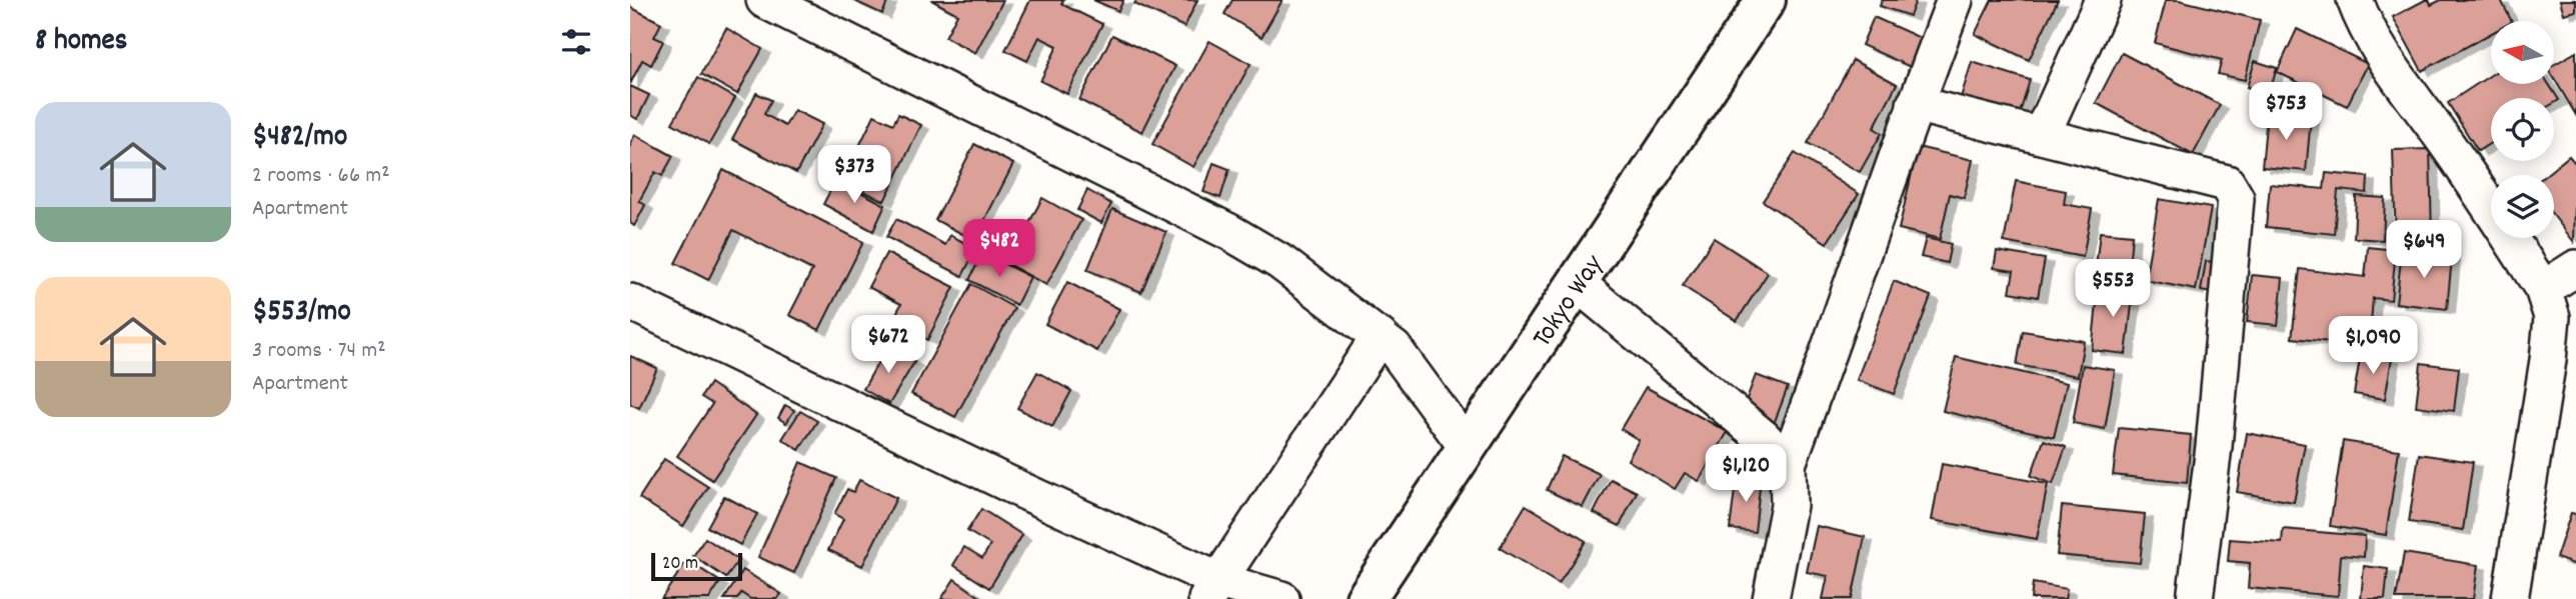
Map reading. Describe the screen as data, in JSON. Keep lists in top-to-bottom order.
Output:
{
  "streets": {
    "main road": ["Tokyo Way"]
  },
  "scale_bar": "20 m",
  "north": "left",
  "page": {
    "heading": "8 homes",
    "price": [
      "$753",
      "$373",
      "$482",
      "$649",
      "$553",
      "$672",
      "$1,090",
      "$1,120"
    ],
    "list": [
      {
        "name": "$482/mo",
        "note": "2 rooms · 66 m² · Apartment"
      },
      {
        "name": "$553/mo",
        "note": "3 rooms · 74 m² · Apartment"
      }
    ],
    "scale": "20 m"
  }
}
